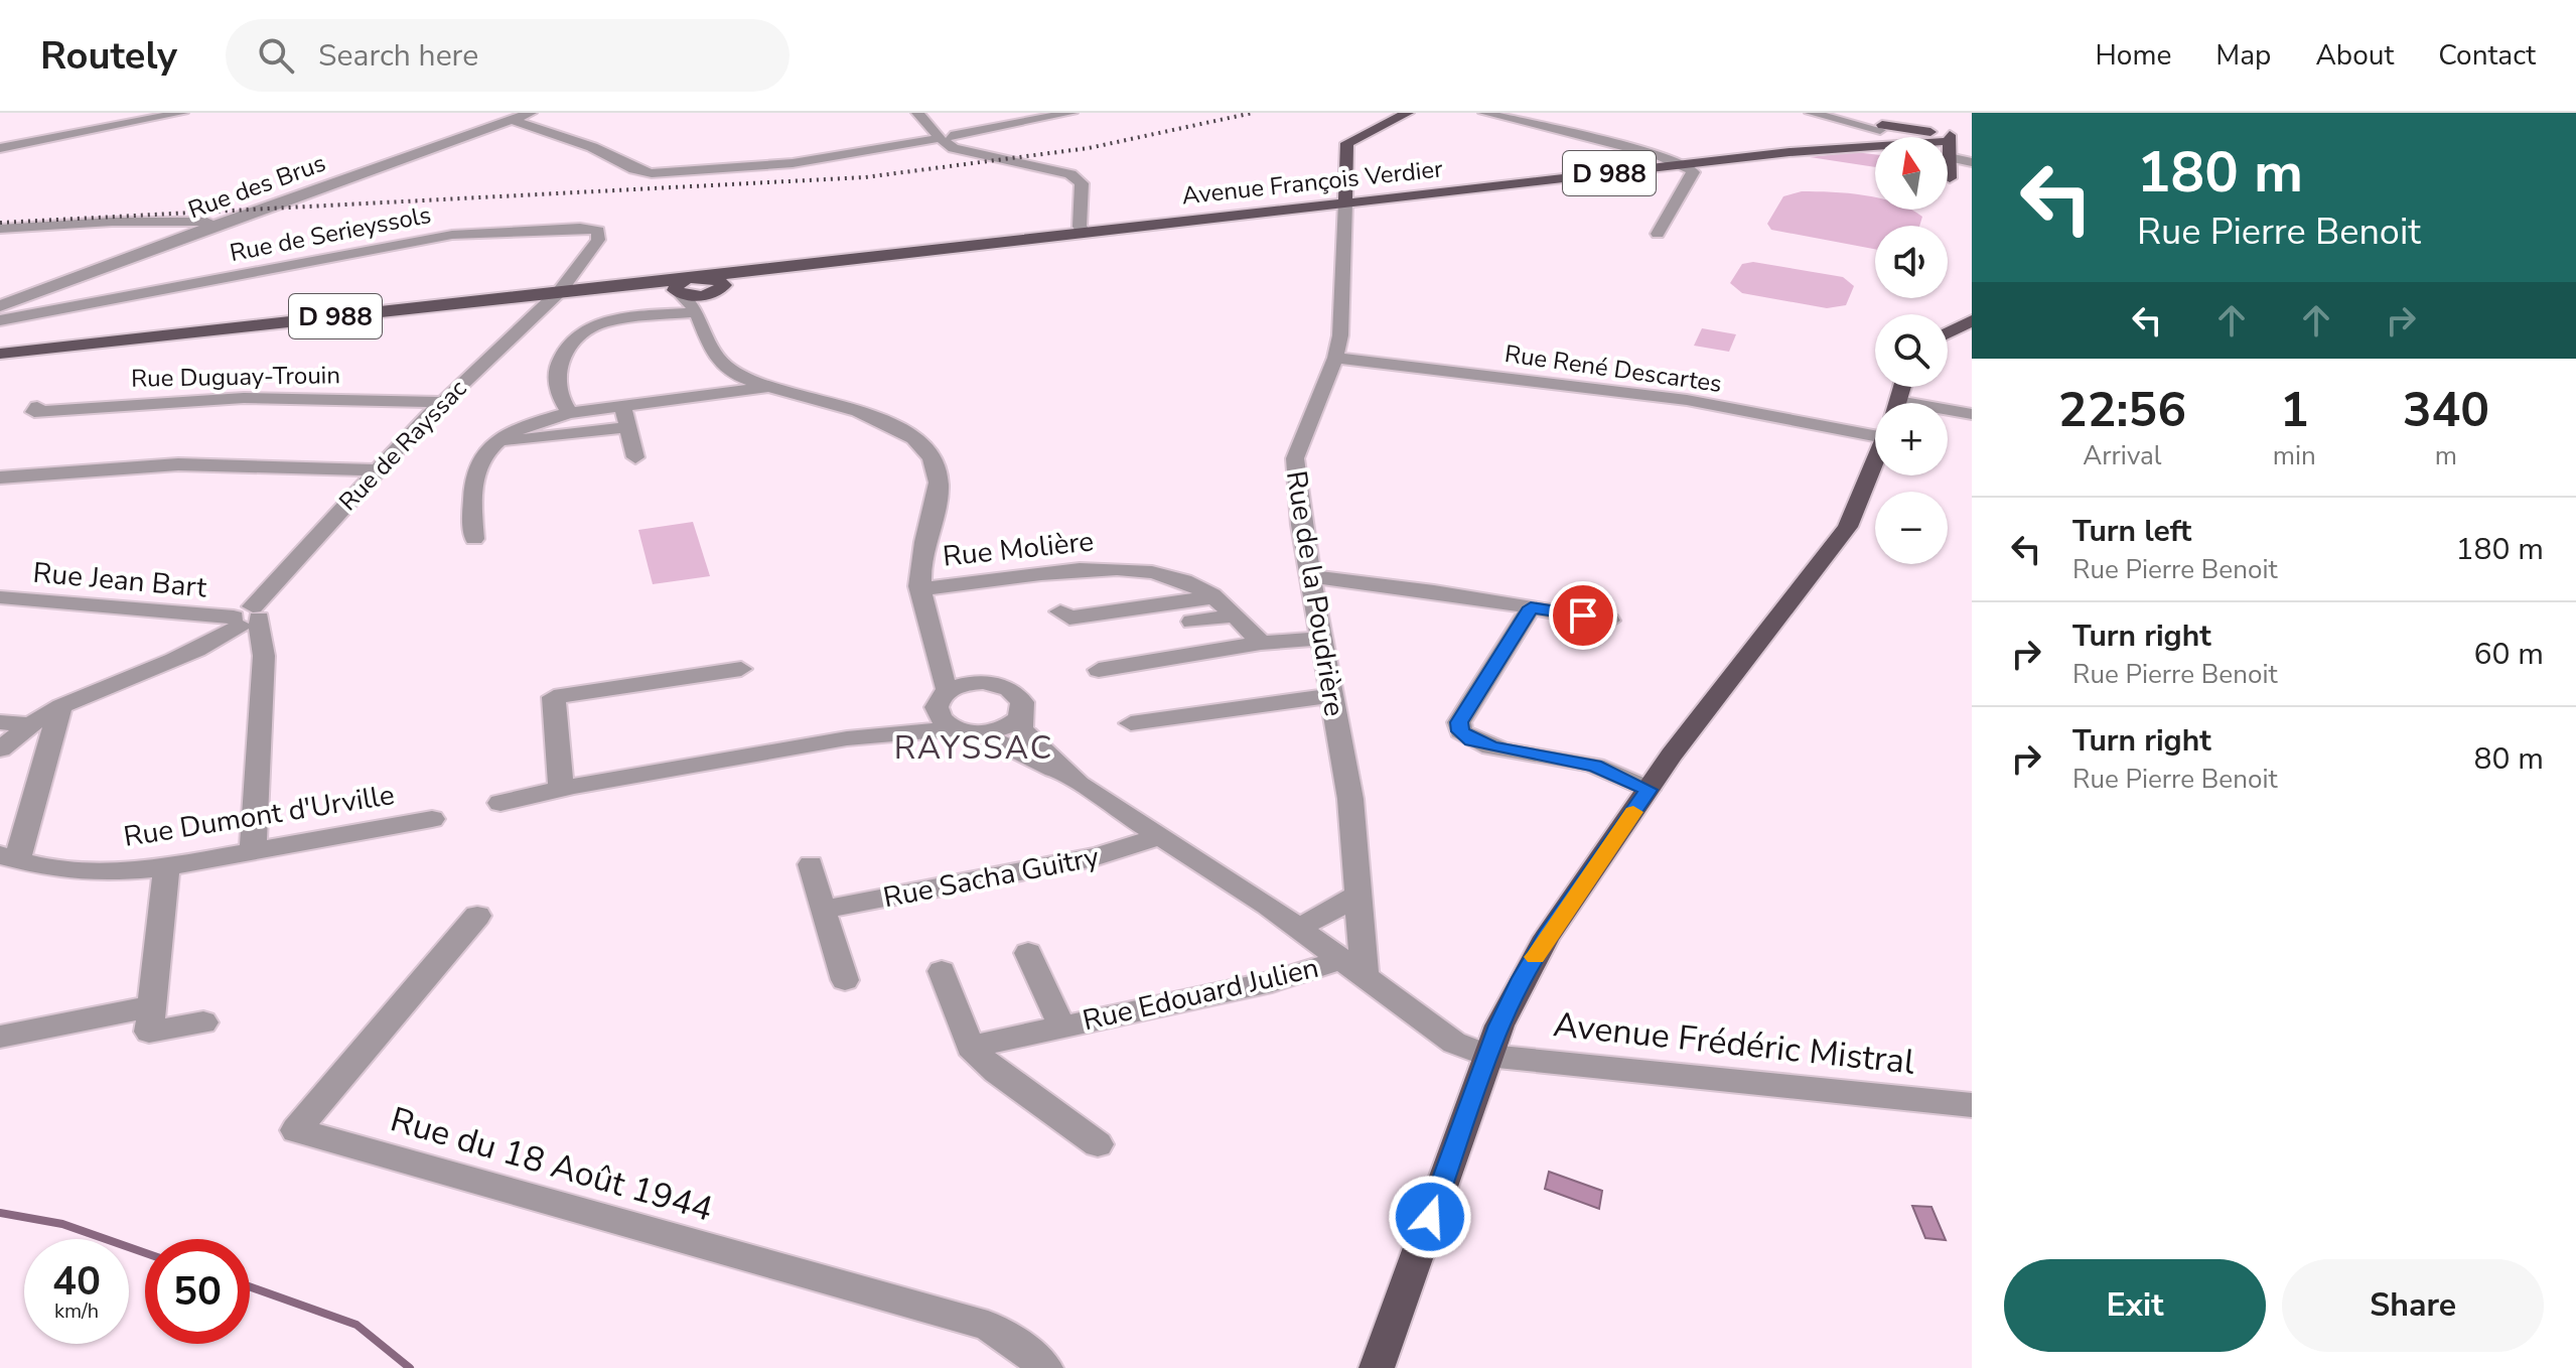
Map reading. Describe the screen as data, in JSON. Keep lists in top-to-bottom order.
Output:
{
  "streets": {
    "main road": ["D 988", "Avenue François Verdier"],
    "street": [
      "Rue des Brus",
      "Rue de Serieyssols",
      "Rue René Descartes",
      "Rue Duguay-Trouin",
      "Rue de Rayssac",
      "Rue Molière",
      "Rue Jean Bart",
      "Rue de la Poudrière",
      "Rue Dumont d'Urville",
      "Rue Sacha Guitry",
      "Rue Edouard Julien",
      "Avenue Frédéric Mistral",
      "Rue du 18 Août 1944"
    ]
  },
  "crossings": [
    ["D 988", "Avenue François Verdier"],
    ["D 988", "Rue de Serieyssols"],
    ["D 988", "Rue de Rayssac"],
    ["Avenue François Verdier", "Rue de la Poudrière"],
    ["Rue de Serieyssols", "Rue de Rayssac"],
    ["Rue René Descartes", "Rue de la Poudrière"],
    ["Rue Duguay-Trouin", "Rue de Rayssac"],
    ["Rue de Rayssac", "Rue Jean Bart"],
    ["Rue de la Poudrière", "Avenue Frédéric Mistral"],
    ["Rue Sacha Guitry", "Avenue Frédéric Mistral"],
    ["Rue Edouard Julien", "Avenue Frédéric Mistral"]
  ],
  "districts": ["RAYSSAC"],
  "north": "top",
  "page": {
    "header": "Routely",
    "search": "Search here",
    "nav": [
      "Home",
      "Map",
      "About",
      "Contact"
    ],
    "turn": ["180 m", "Rue Pierre Benoit"],
    "map_buttons": ["+", "−"],
    "eta": [
      "22:56",
      "Arrival",
      "1",
      "min",
      "340",
      "m"
    ],
    "list": [
      {
        "name": "Turn left",
        "note": "Rue Pierre Benoit",
        "value": "180 m"
      },
      {
        "name": "Turn right",
        "note": "Rue Pierre Benoit",
        "value": "60 m"
      },
      {
        "name": "Turn right",
        "note": "Rue Pierre Benoit",
        "value": "80 m"
      }
    ],
    "speed": "40 km/h",
    "limit": "50",
    "buttons": ["Exit", "Share"]
  }
}
